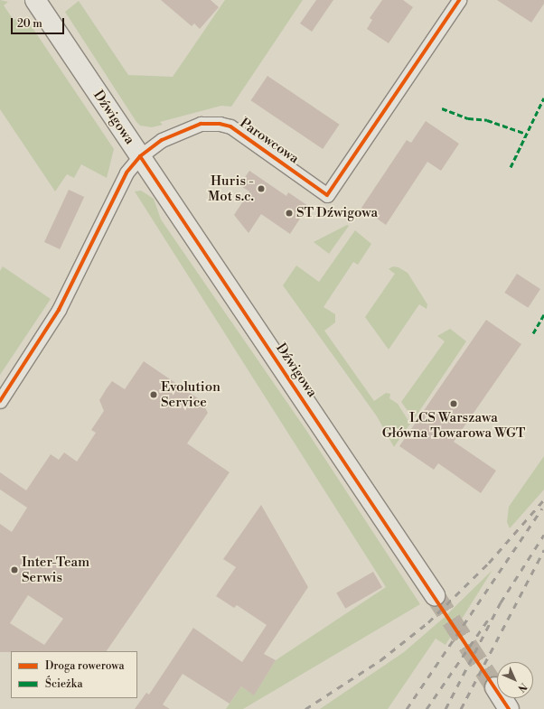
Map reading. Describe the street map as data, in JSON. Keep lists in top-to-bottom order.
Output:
{
  "streets": {
    "main road": ["Dźwigowa"],
    "street": ["Parowcowa"]
  },
  "crossings": [
    ["Dźwigowa", "Parowcowa"]
  ],
  "places": [
    "Huris - Mot s.c.",
    "ST Dźwigowa",
    "Evolution Service",
    "LCS Warszawa Główna Towarowa WGT",
    "Inter-Team Serwis"
  ],
  "legend": ["Droga rowerowa", "Ścieżka"],
  "scale_bar": "20 m",
  "north": "bottom right"
}
